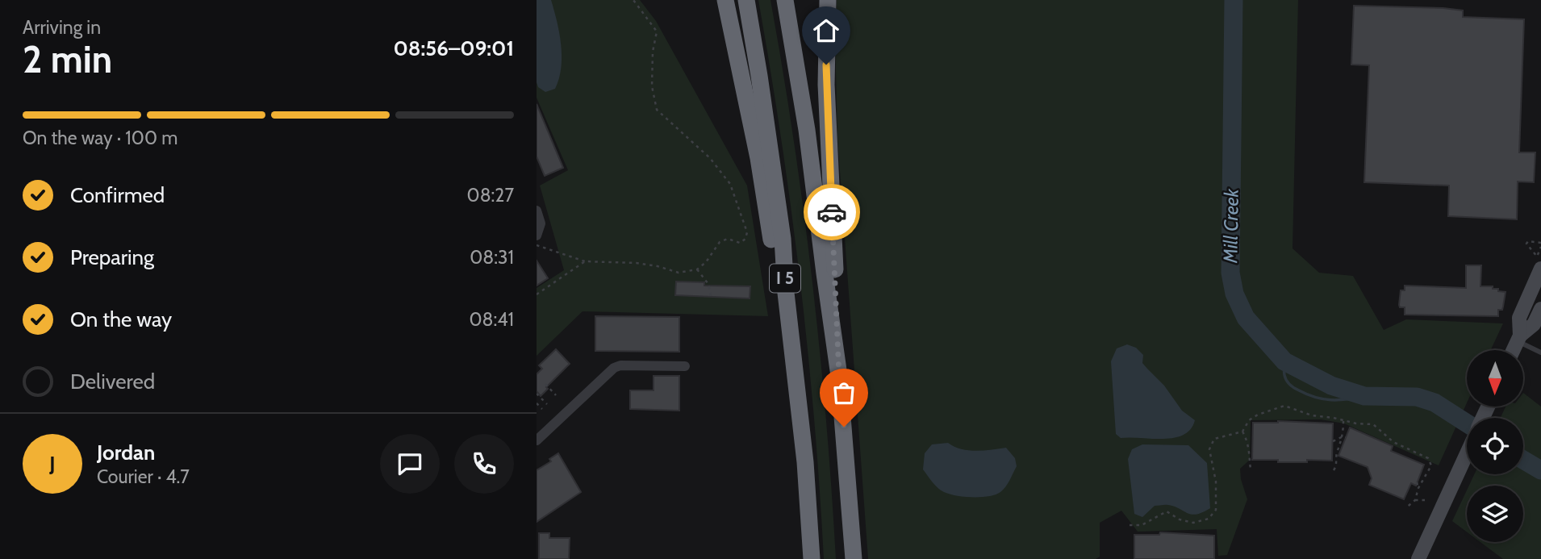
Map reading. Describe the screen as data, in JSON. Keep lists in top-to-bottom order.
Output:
{
  "streets": {
    "highway": ["I 5"]
  },
  "water": ["Mill Creek"],
  "north": "bottom",
  "page": {
    "heading": ["2 min", "Arriving in", "08:56–09:01"],
    "panel": ["Jordan", "Courier · 4.7"],
    "bar": "On the way · 100 m",
    "list": [
      ["Confirmed", "08:27"],
      ["Preparing", "08:31"],
      ["On the way", "08:41"],
      "Delivered"
    ],
    "round": "J"
  }
}
